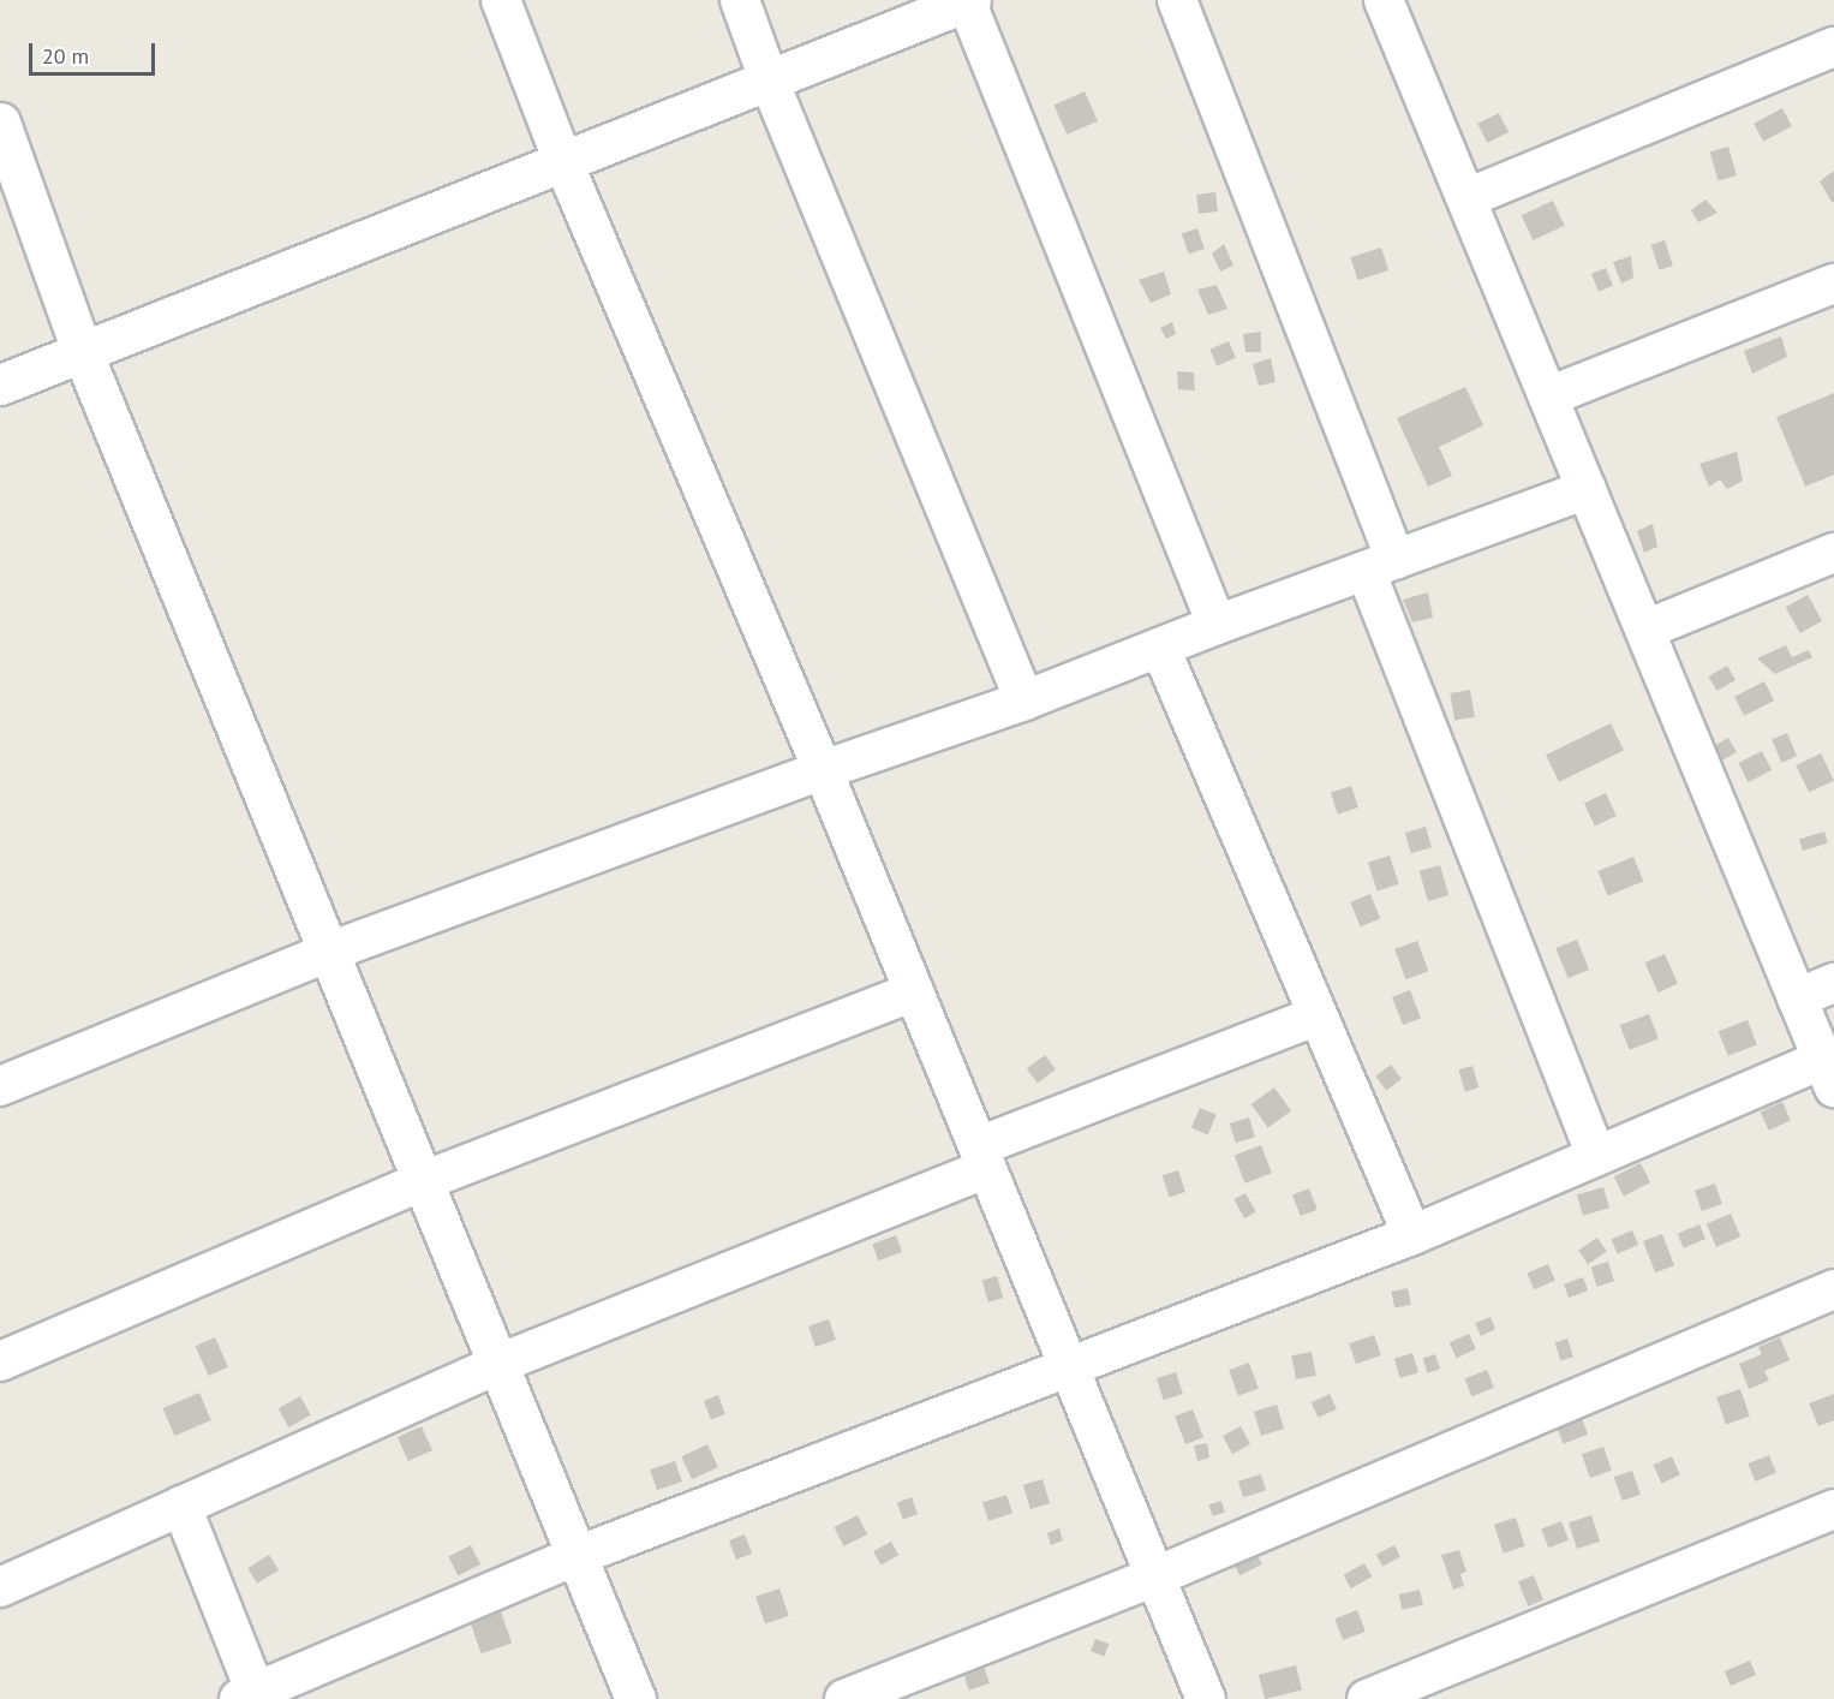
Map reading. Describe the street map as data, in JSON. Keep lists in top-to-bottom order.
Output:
{
  "scale_bar": "20 m"
}
